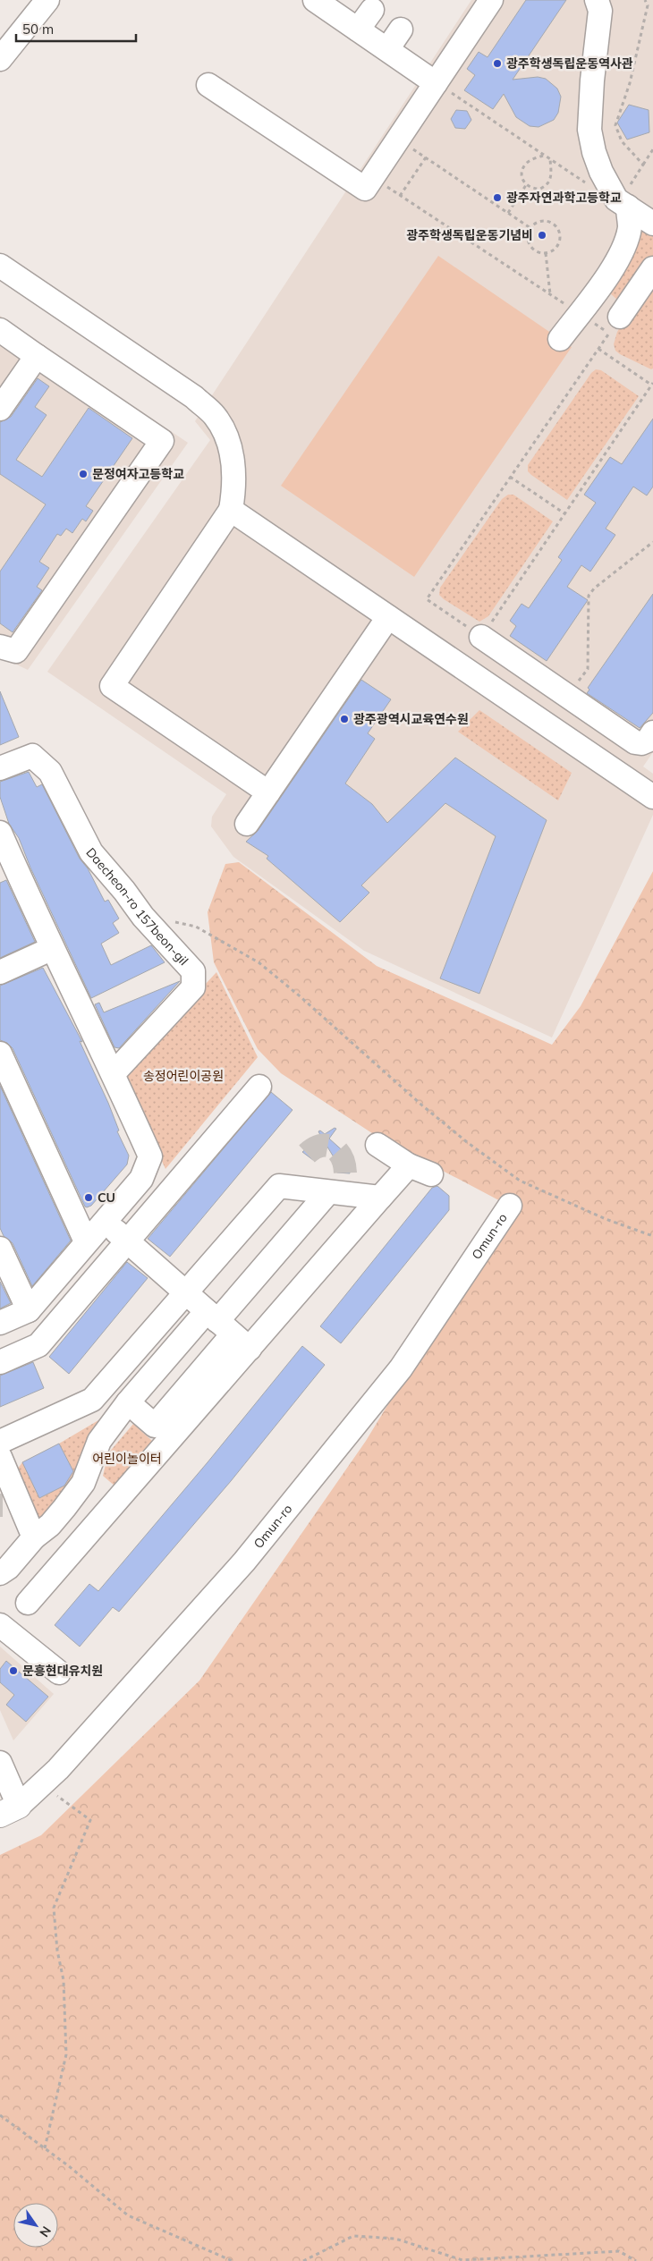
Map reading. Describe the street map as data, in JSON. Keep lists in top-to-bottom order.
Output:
{
  "streets": {
    "street": ["Daecheon-ro 157beon-gil", "Omun-ro"]
  },
  "parks": ["송정어린이공원", "어린이놀이터"],
  "places": [
    "광주학생독립운동역사관",
    "광주자연과학고등학교",
    "광주학생독립운동기념비",
    "문정여자고등학교",
    "광주광역시교육연수원",
    "CU",
    "문흥현대유치원"
  ],
  "scale_bar": "50 m",
  "north": "bottom right"
}
